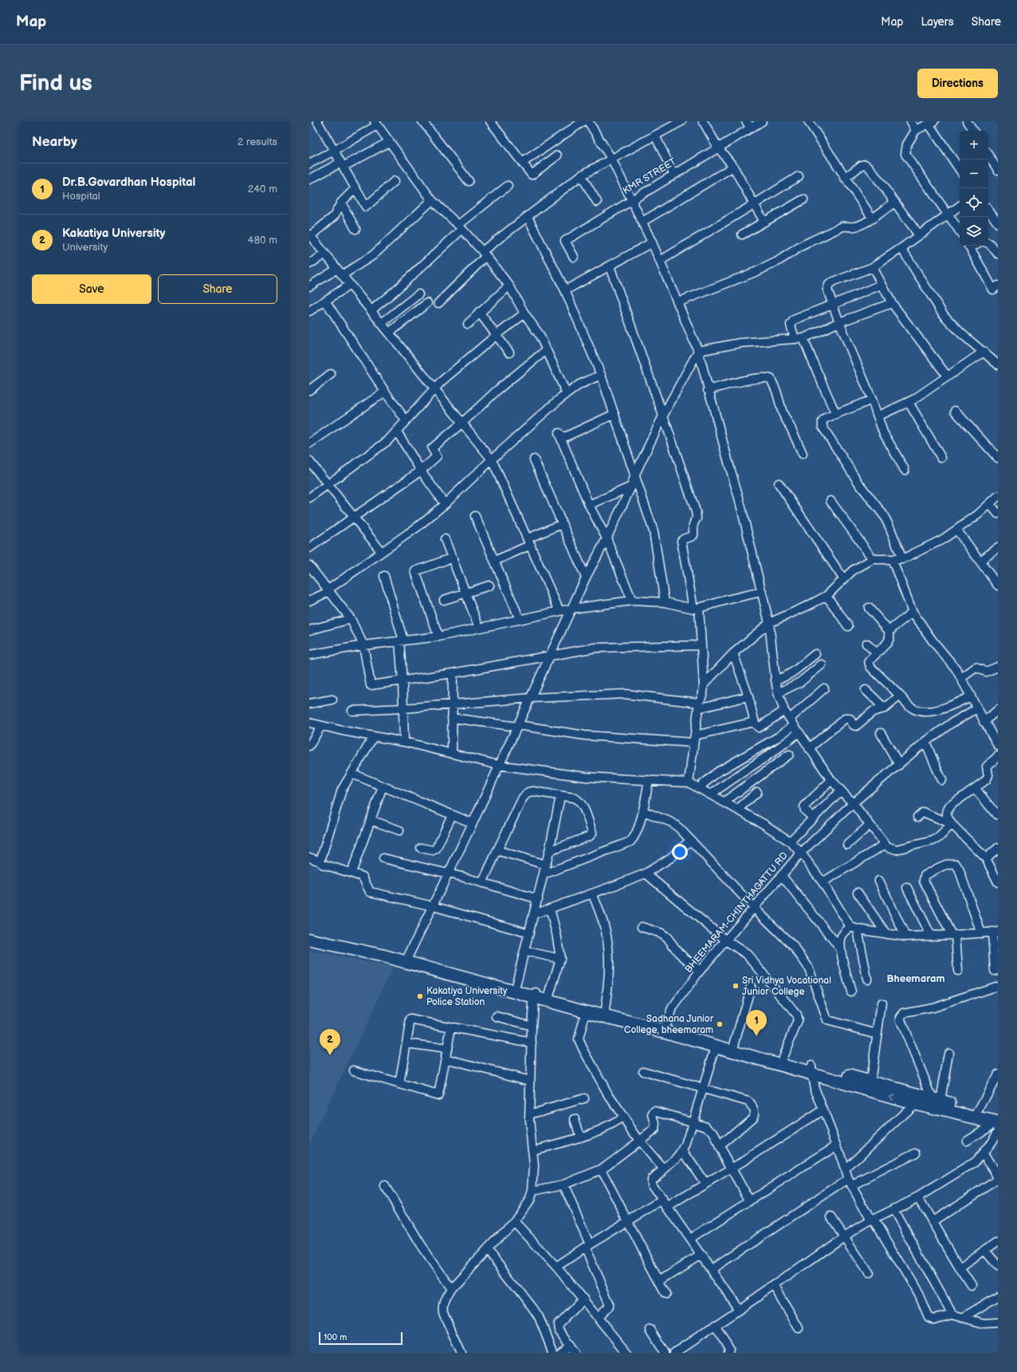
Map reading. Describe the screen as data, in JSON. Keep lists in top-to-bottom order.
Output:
{
  "streets": {
    "street": ["KMR STREET", "BHEEMARAM-CHINTHAGATTU RD"]
  },
  "districts": ["Bheemaram"],
  "places": ["Sri Vidhya Vocational Junior College", "Kakatiya University Police Station", "Sadhana Junior College, bheemaram"],
  "scale_bar": "100 m",
  "page": {
    "header": "Map",
    "nav": ["Map", "Layers", "Share"],
    "buttons": [
      "Directions",
      ["Save", "Share"]
    ],
    "title": "Find us",
    "heading": ["Nearby", "2 results"],
    "map_buttons": ["+", "−"],
    "list": [
      {
        "mark": "1",
        "name": "Dr.B.Govardhan Hospital",
        "note": "Hospital",
        "value": "240 m"
      },
      {
        "mark": "2",
        "name": "Kakatiya University",
        "note": "University",
        "value": "480 m"
      }
    ],
    "pins": ["1", "2"],
    "scale": "100 m"
  }
}
